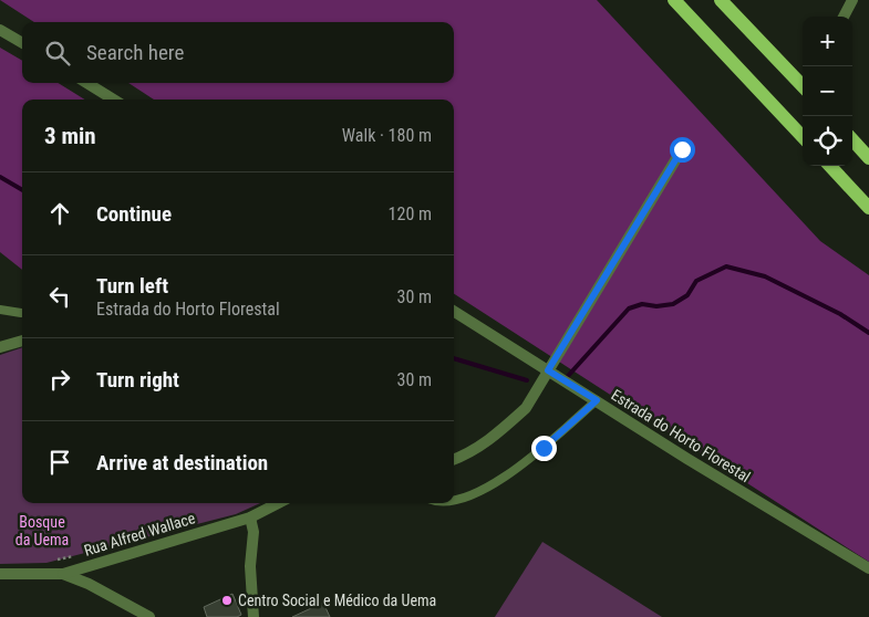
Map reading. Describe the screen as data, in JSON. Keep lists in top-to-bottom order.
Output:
{
  "streets": {
    "street": ["Estrada do Horto Florestal", "Rua Alfred Wallace"]
  },
  "parks": ["Bosque da Uema"],
  "places": ["Centro Social e Médico da Uema"],
  "page": {
    "map_buttons": ["+", "−"],
    "search": "Search here",
    "heading": ["3 min", "Walk · 180 m"],
    "list": [
      ["Continue", "120 m"],
      ["Turn left", "Estrada do Horto Florestal", "30 m"],
      ["Turn right", "30 m"],
      "Arrive at destination"
    ]
  }
}
